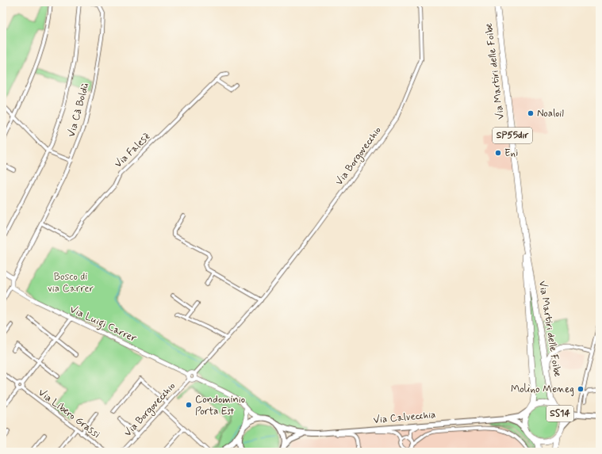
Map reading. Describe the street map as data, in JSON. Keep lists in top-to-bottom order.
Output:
{
  "streets": {
    "highway": ["Via Martiri delle Foibe", "SP55dir", "SS14"],
    "main road": ["Via Calvecchia"],
    "street": [
      "Via Cà Boldù",
      "Via Falesè",
      "Via Borgovecchio",
      "Via Luigi Carrer",
      "Via Libero Grassi"
    ]
  },
  "crossings": [
    ["Via Martiri delle Foibe", "SS14"],
    ["Via Martiri delle Foibe", "Via Calvecchia"],
    ["Via Borgovecchio", "Via Luigi Carrer"],
    ["SS14", "Via Calvecchia"]
  ],
  "parks": ["Bosco di via Carrer"],
  "places": [
    "Noaloil",
    "Eni",
    "Molino Meneg",
    "Condominio Porta Est"
  ]
}
